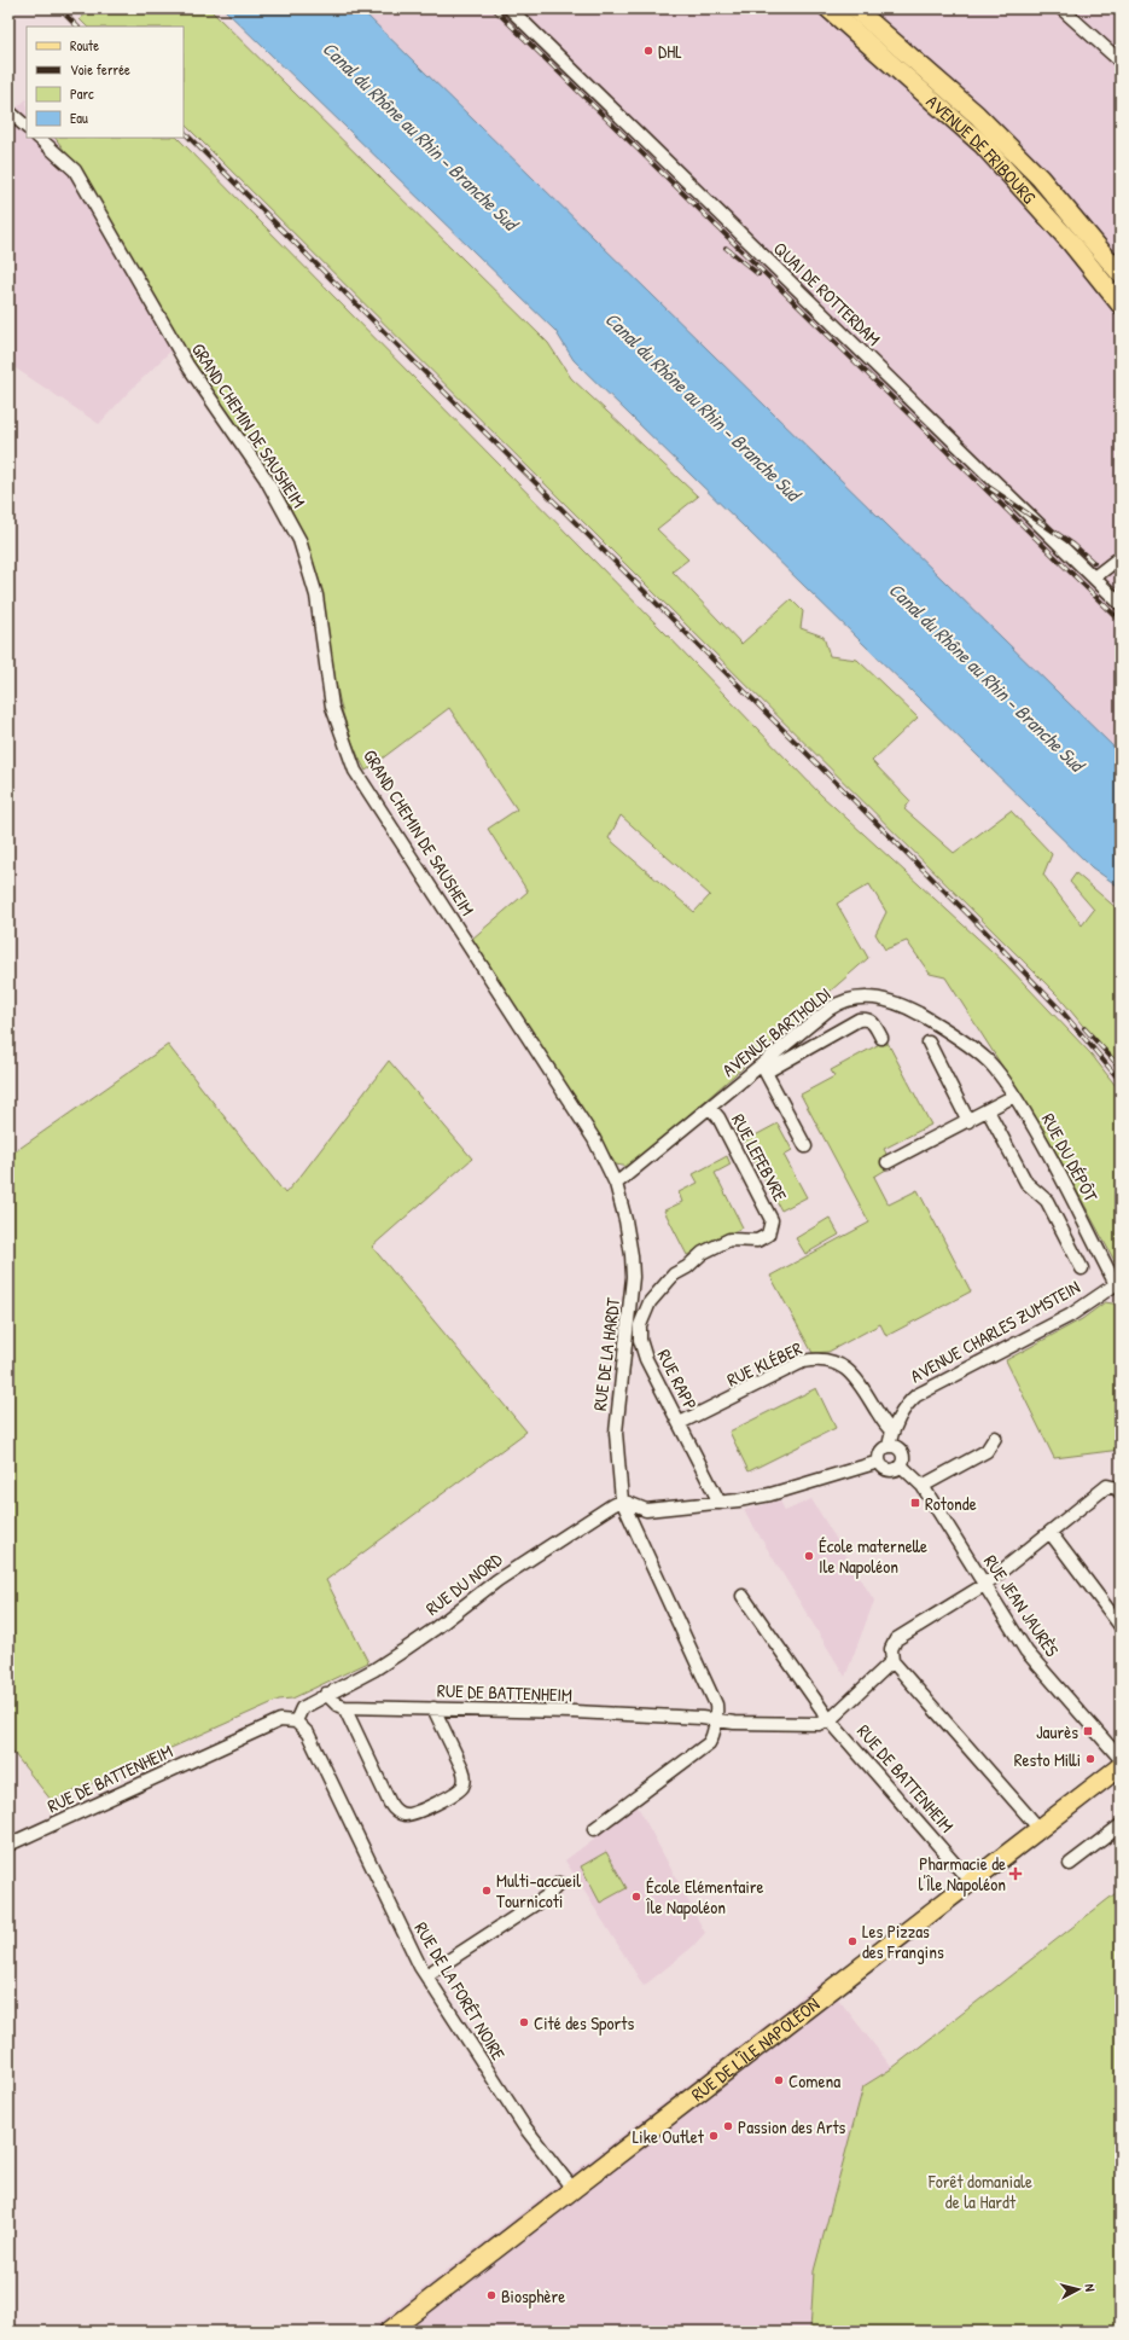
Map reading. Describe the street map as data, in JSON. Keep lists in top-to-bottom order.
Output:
{
  "streets": {
    "main road": ["AVENUE DE FRIBOURG", "RUE DE L'ÎLE NAPOLÉON"],
    "street": [
      "QUAI DE ROTTERDAM",
      "GRAND CHEMIN DE SAUSHEIM",
      "AVENUE BARTHOLDI",
      "RUE LEFEBVRE",
      "RUE DU DÉPÔT",
      "AVENUE CHARLES ZUMSTEIN",
      "RUE DE LA HARDT",
      "RUE KLÉBER",
      "RUE RAPP",
      "RUE DU NORD",
      "RUE JEAN JAURÈS",
      "RUE DE BATTENHEIM",
      "RUE DE LA FORÊT NOIRE"
    ]
  },
  "crossings": [
    ["GRAND CHEMIN DE SAUSHEIM", "AVENUE BARTHOLDI"],
    ["GRAND CHEMIN DE SAUSHEIM", "RUE DE LA HARDT"],
    ["AVENUE BARTHOLDI", "RUE LEFEBVRE"],
    ["AVENUE BARTHOLDI", "RUE DU DÉPÔT"],
    ["AVENUE BARTHOLDI", "RUE DE LA HARDT"],
    ["RUE LEFEBVRE", "RUE RAPP"],
    ["RUE DU DÉPÔT", "AVENUE CHARLES ZUMSTEIN"],
    ["AVENUE CHARLES ZUMSTEIN", "RUE KLÉBER"],
    ["AVENUE CHARLES ZUMSTEIN", "RUE JEAN JAURÈS"],
    ["RUE DE LA HARDT", "RUE DU NORD"],
    ["RUE DE LA HARDT", "RUE DE BATTENHEIM"],
    ["RUE KLÉBER", "RUE RAPP"],
    ["RUE DE BATTENHEIM", "RUE DE LA FORÊT NOIRE"],
    ["RUE DE BATTENHEIM", "RUE DE L'ÎLE NAPOLÉON"],
    ["RUE DE LA FORÊT NOIRE", "RUE DE L'ÎLE NAPOLÉON"]
  ],
  "water": ["Canal du Rhône au Rhin - Branche Sud"],
  "parks": ["Forêt domaniale de la Hardt"],
  "places": {
    "other": [
      "DHL",
      "École maternelle Ile Napoléon",
      "Resto Milli",
      "Multi-accueil Tournicoti",
      "École Elémentaire Île Napoléon",
      "Les Pizzas des Frangins",
      "Cité des Sports",
      "Comena",
      "Passion des Arts",
      "Like Outlet",
      "Biosphère"
    ],
    "transit": ["Rotonde", "Jaurès"],
    "health": ["Pharmacie de l'Île Napoléon"]
  },
  "legend": [
    "Route",
    "Voie ferrée",
    "Parc",
    "Eau"
  ],
  "north": "right"
}
